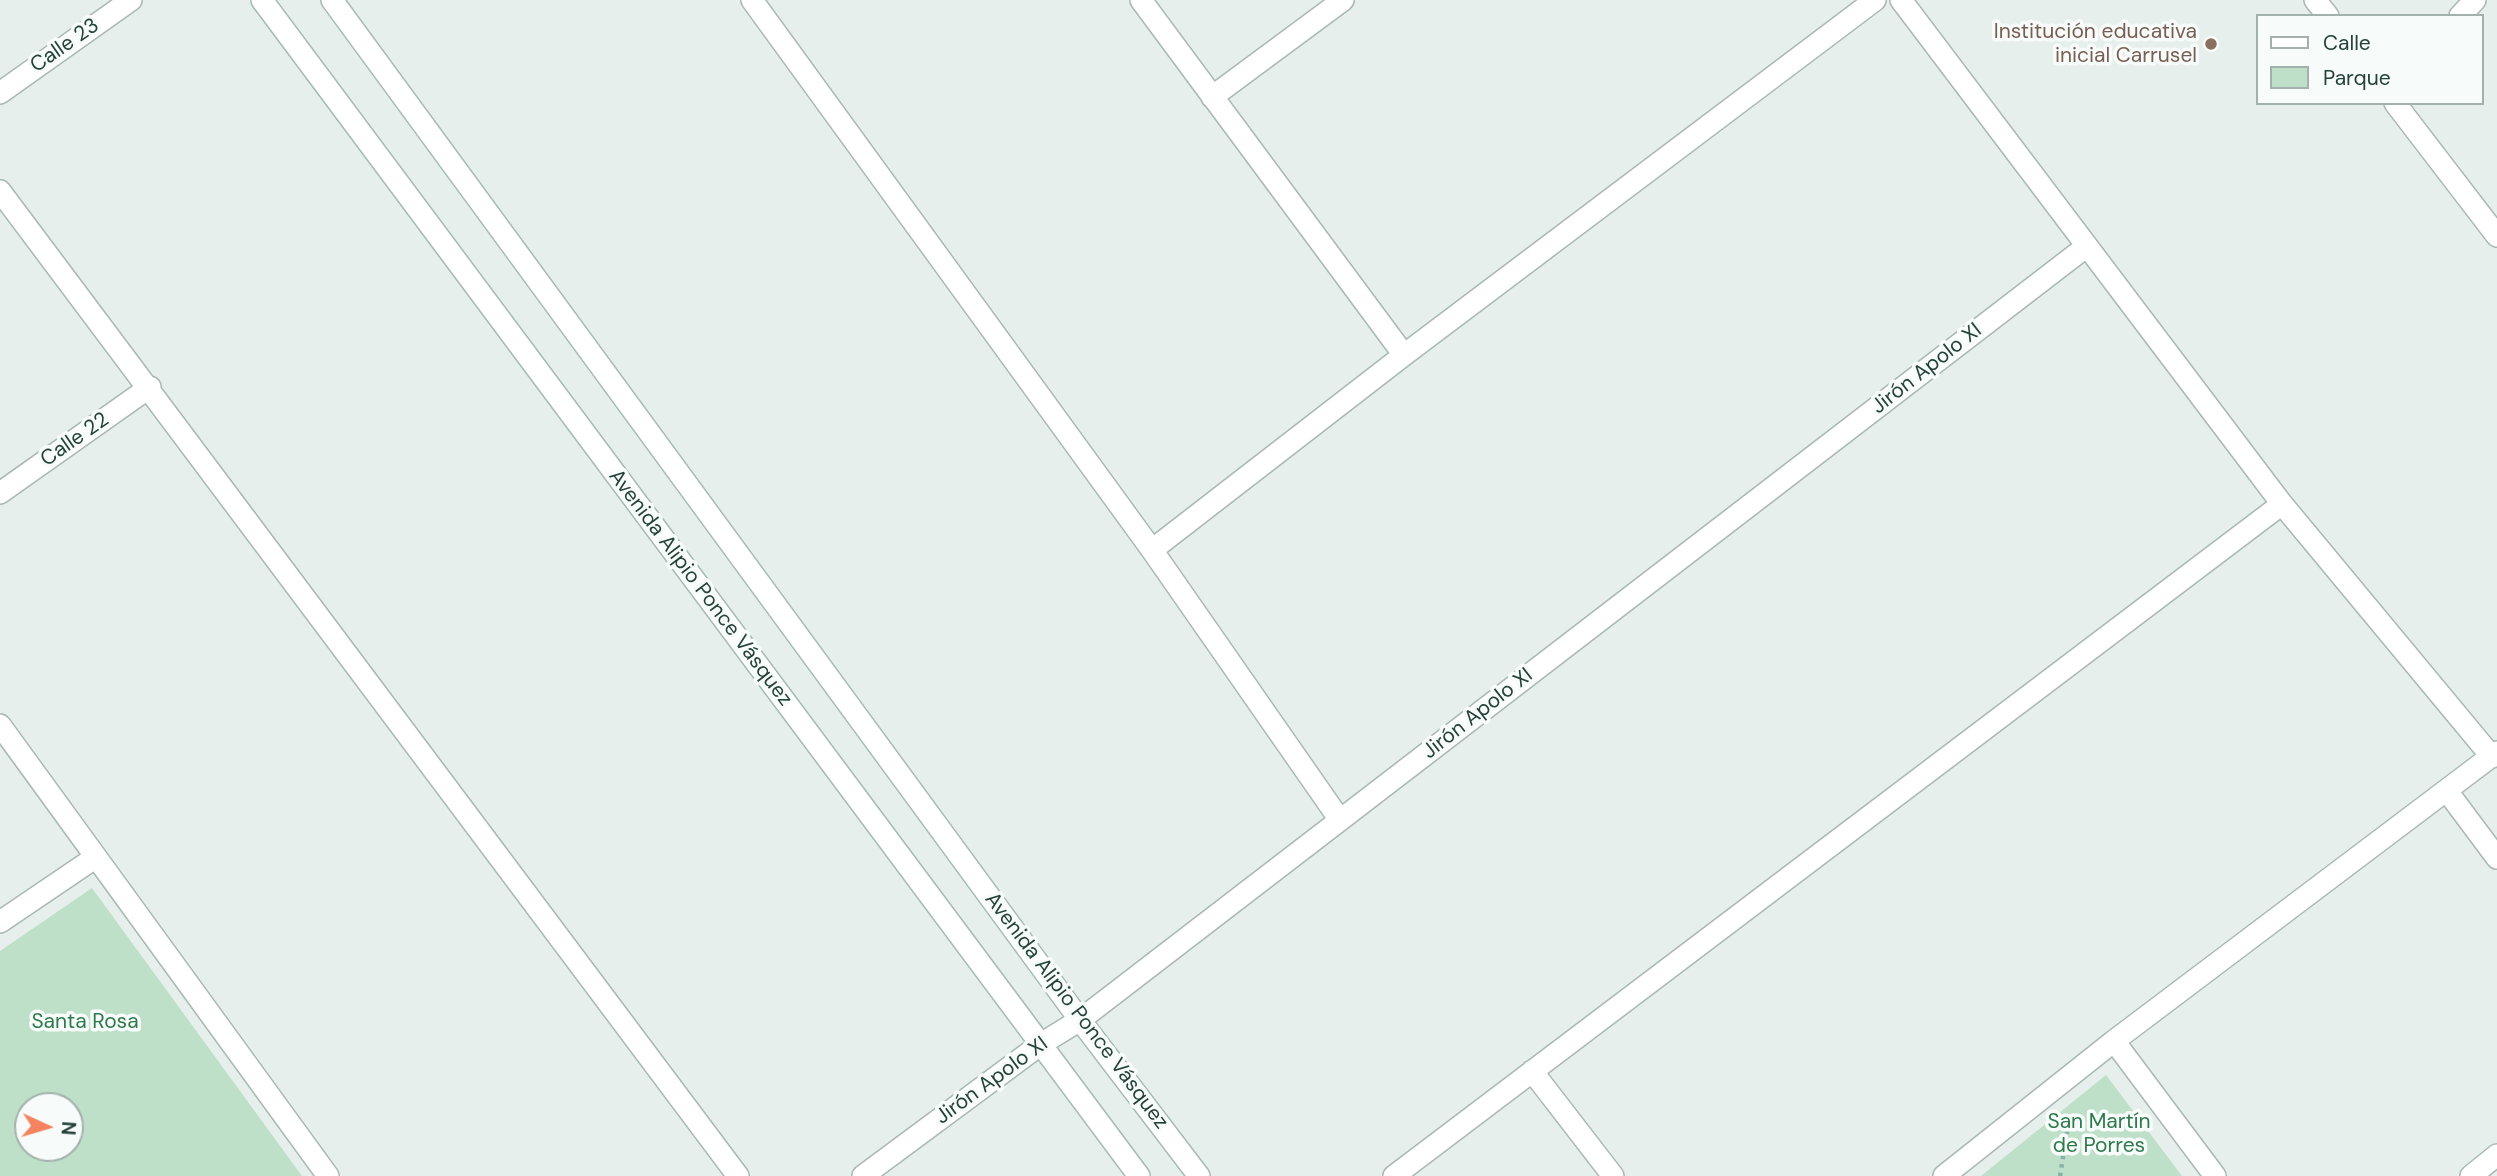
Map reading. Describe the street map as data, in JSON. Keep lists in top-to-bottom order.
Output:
{
  "streets": {
    "street": [
      "Calle 23",
      "Jirón Apolo XI",
      "Calle 22",
      "Avenida Alipio Ponce Vásquez"
    ]
  },
  "crossings": [
    ["Jirón Apolo XI", "Avenida Alipio Ponce Vásquez"]
  ],
  "parks": ["Santa Rosa", "San Martín de Porres"],
  "places": ["Institución educativa inicial Carrusel"],
  "legend": ["Calle", "Parque"],
  "north": "right"
}
